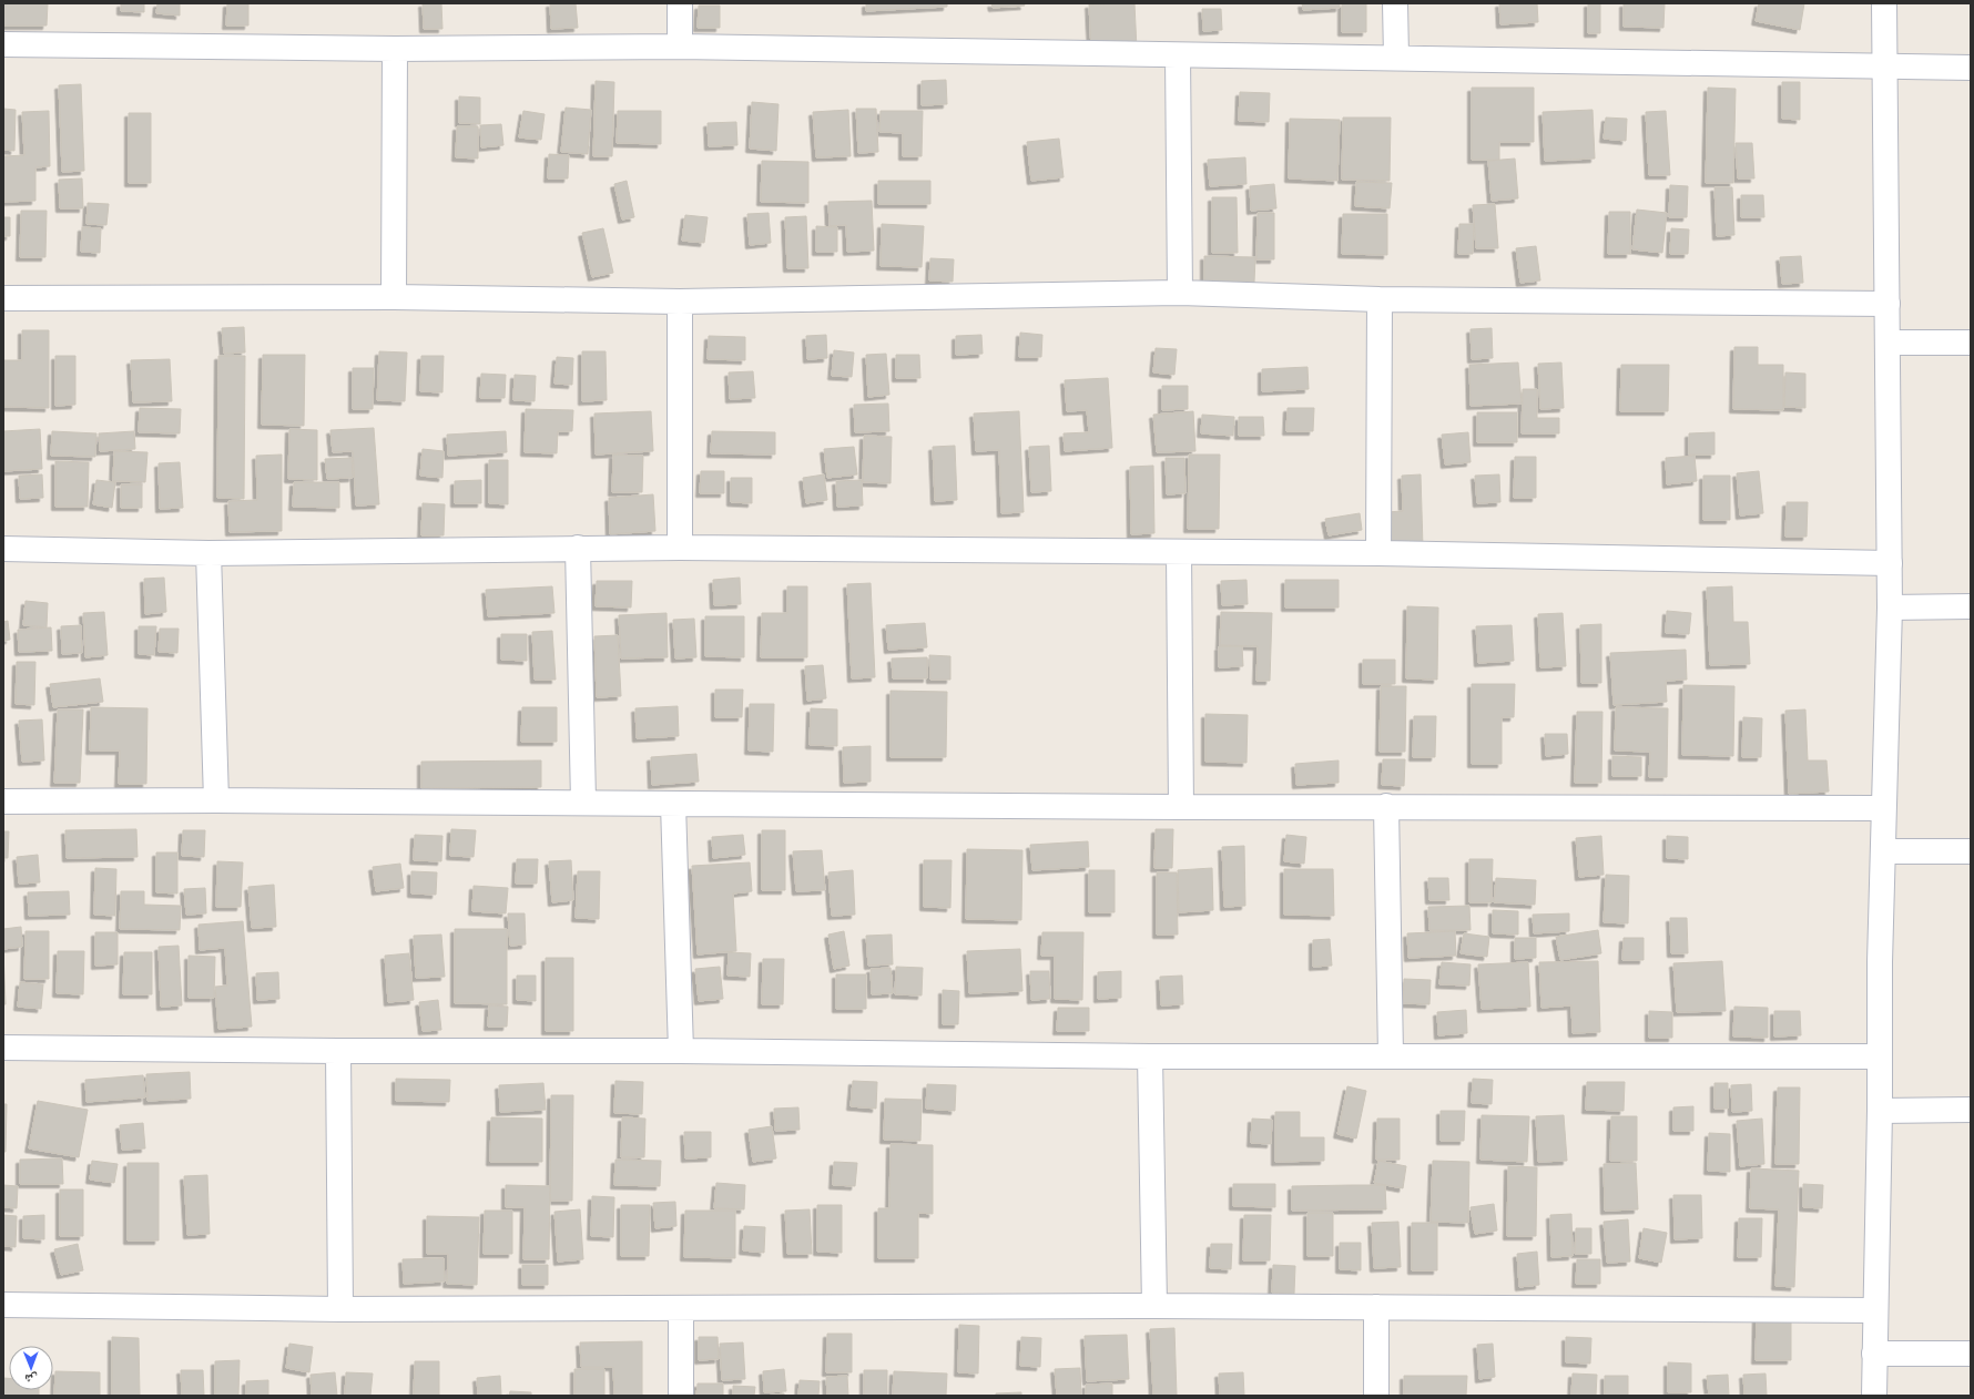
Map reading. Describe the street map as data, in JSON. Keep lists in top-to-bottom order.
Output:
{
  "north": "bottom"
}
